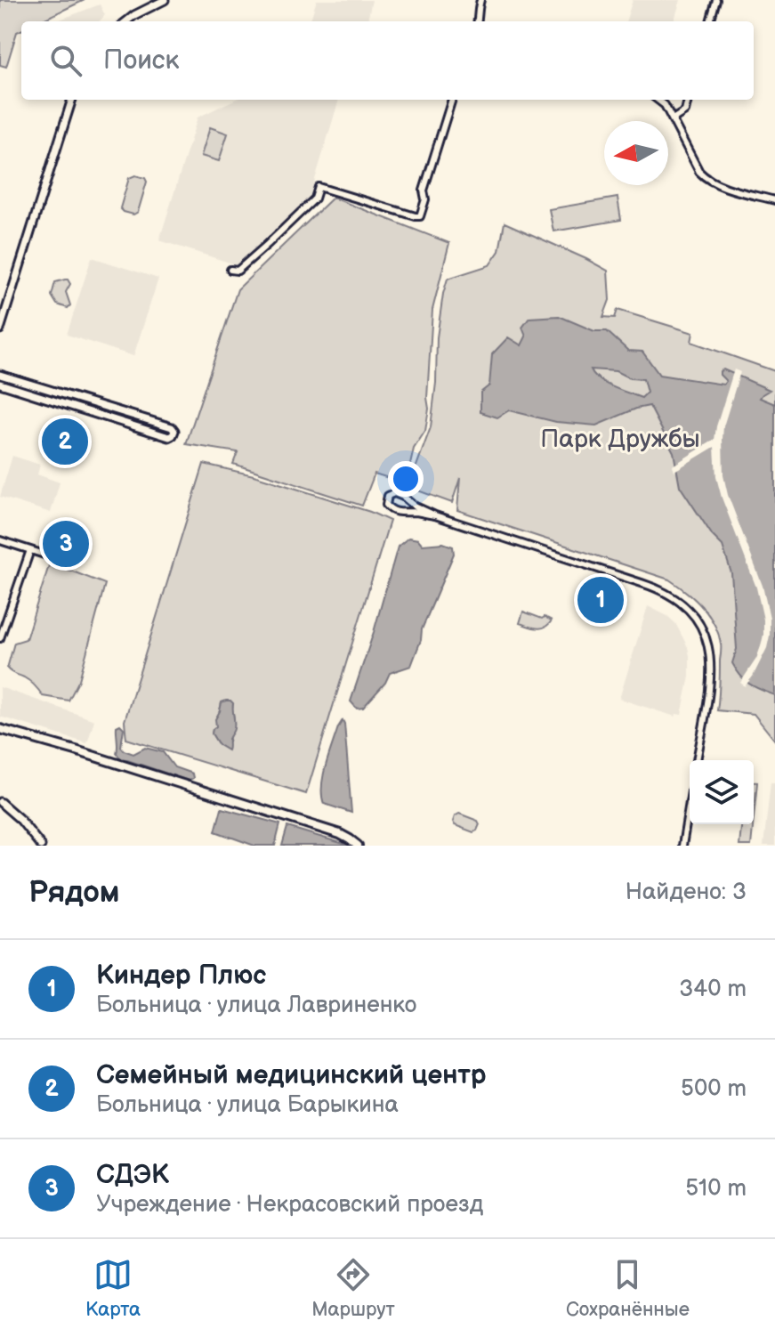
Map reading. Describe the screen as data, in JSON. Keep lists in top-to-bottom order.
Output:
{
  "parks": ["Парк Дружбы"],
  "north": "left",
  "page": {
    "search": "Поиск",
    "pins": ["2", "3", "1"],
    "heading": ["Рядом", "Найдено: 3"],
    "list": [
      {
        "mark": "1",
        "name": "Киндер Плюс",
        "note": "Больница · улица Лавриненко",
        "value": "340 m"
      },
      {
        "mark": "2",
        "name": "Семейный медицинский центр",
        "note": "Больница · улица Барыкина",
        "value": "500 m"
      },
      {
        "mark": "3",
        "name": "СДЭК",
        "note": "Учреждение · Некрасовский проезд",
        "value": "510 m"
      }
    ],
    "nav": ["Карта", "Маршрут", "Сохранённые"]
  }
}
